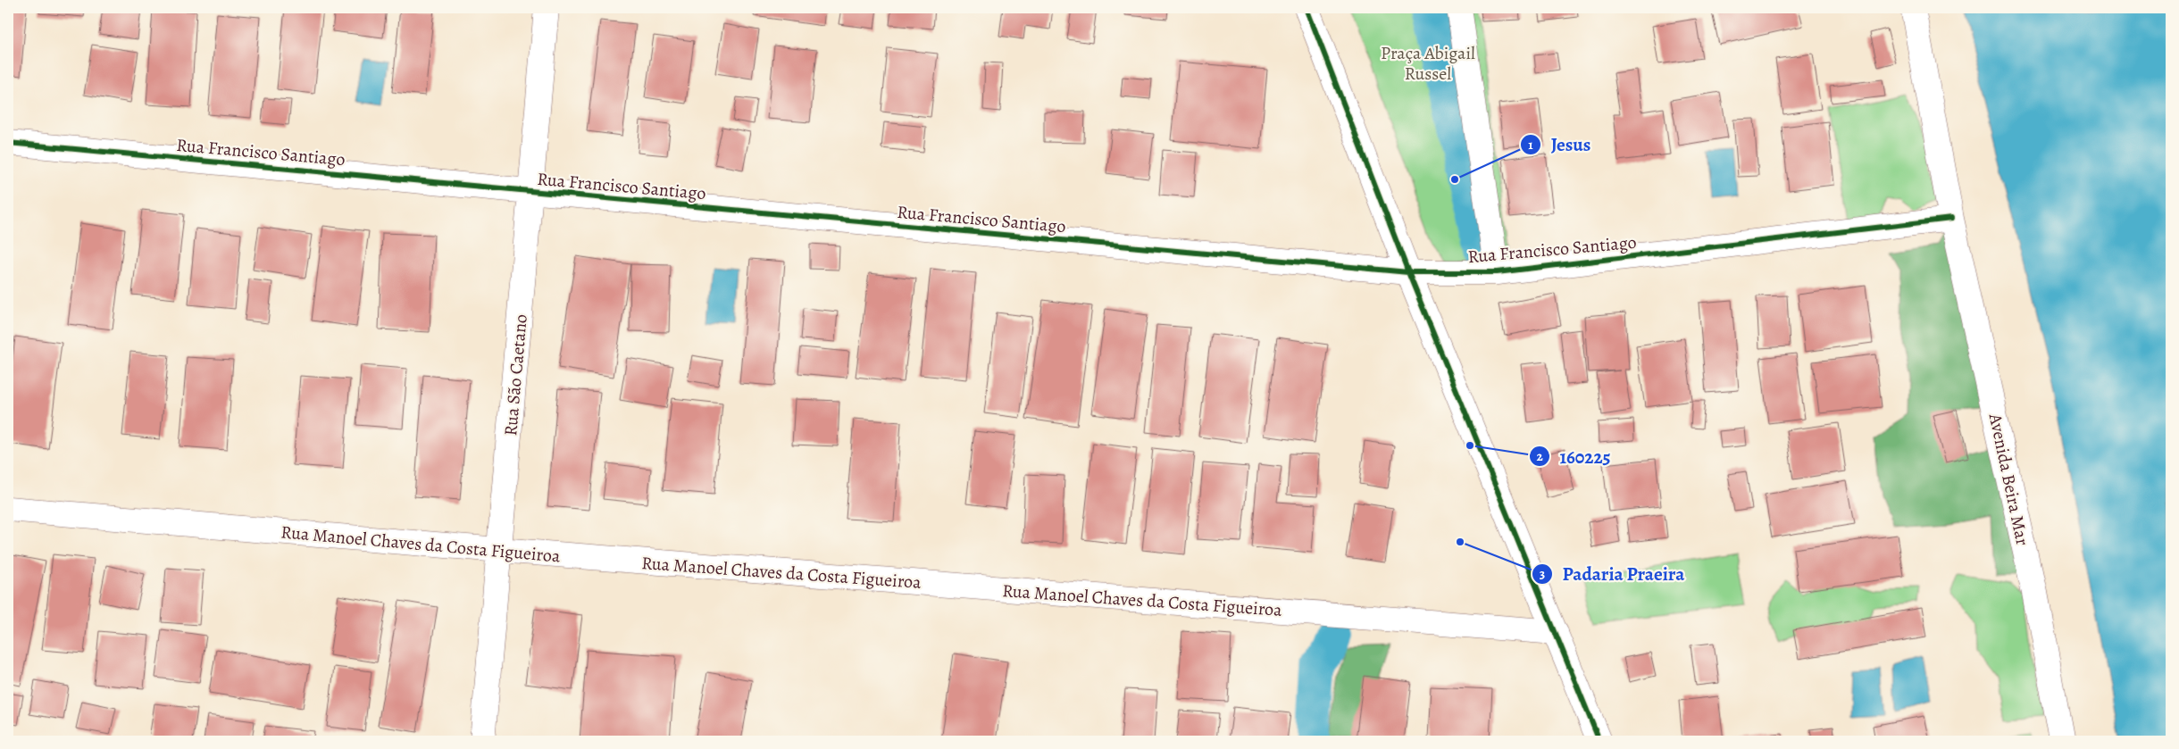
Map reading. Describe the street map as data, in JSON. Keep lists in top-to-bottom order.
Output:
{
  "streets": {
    "street": [
      "Rua Francisco Santiago",
      "Rua São Caetano",
      "Avenida Beira Mar",
      "Rua Manoel Chaves da Costa Figueiroa"
    ]
  },
  "crossings": [
    ["Rua Francisco Santiago", "Rua São Caetano"],
    ["Rua Francisco Santiago", "Avenida Beira Mar"],
    ["Rua São Caetano", "Rua Manoel Chaves da Costa Figueiroa"]
  ],
  "parks": ["Praça Abigail Russel"],
  "places": ["Jesus", "160225", "Padaria Praeira"]
}
